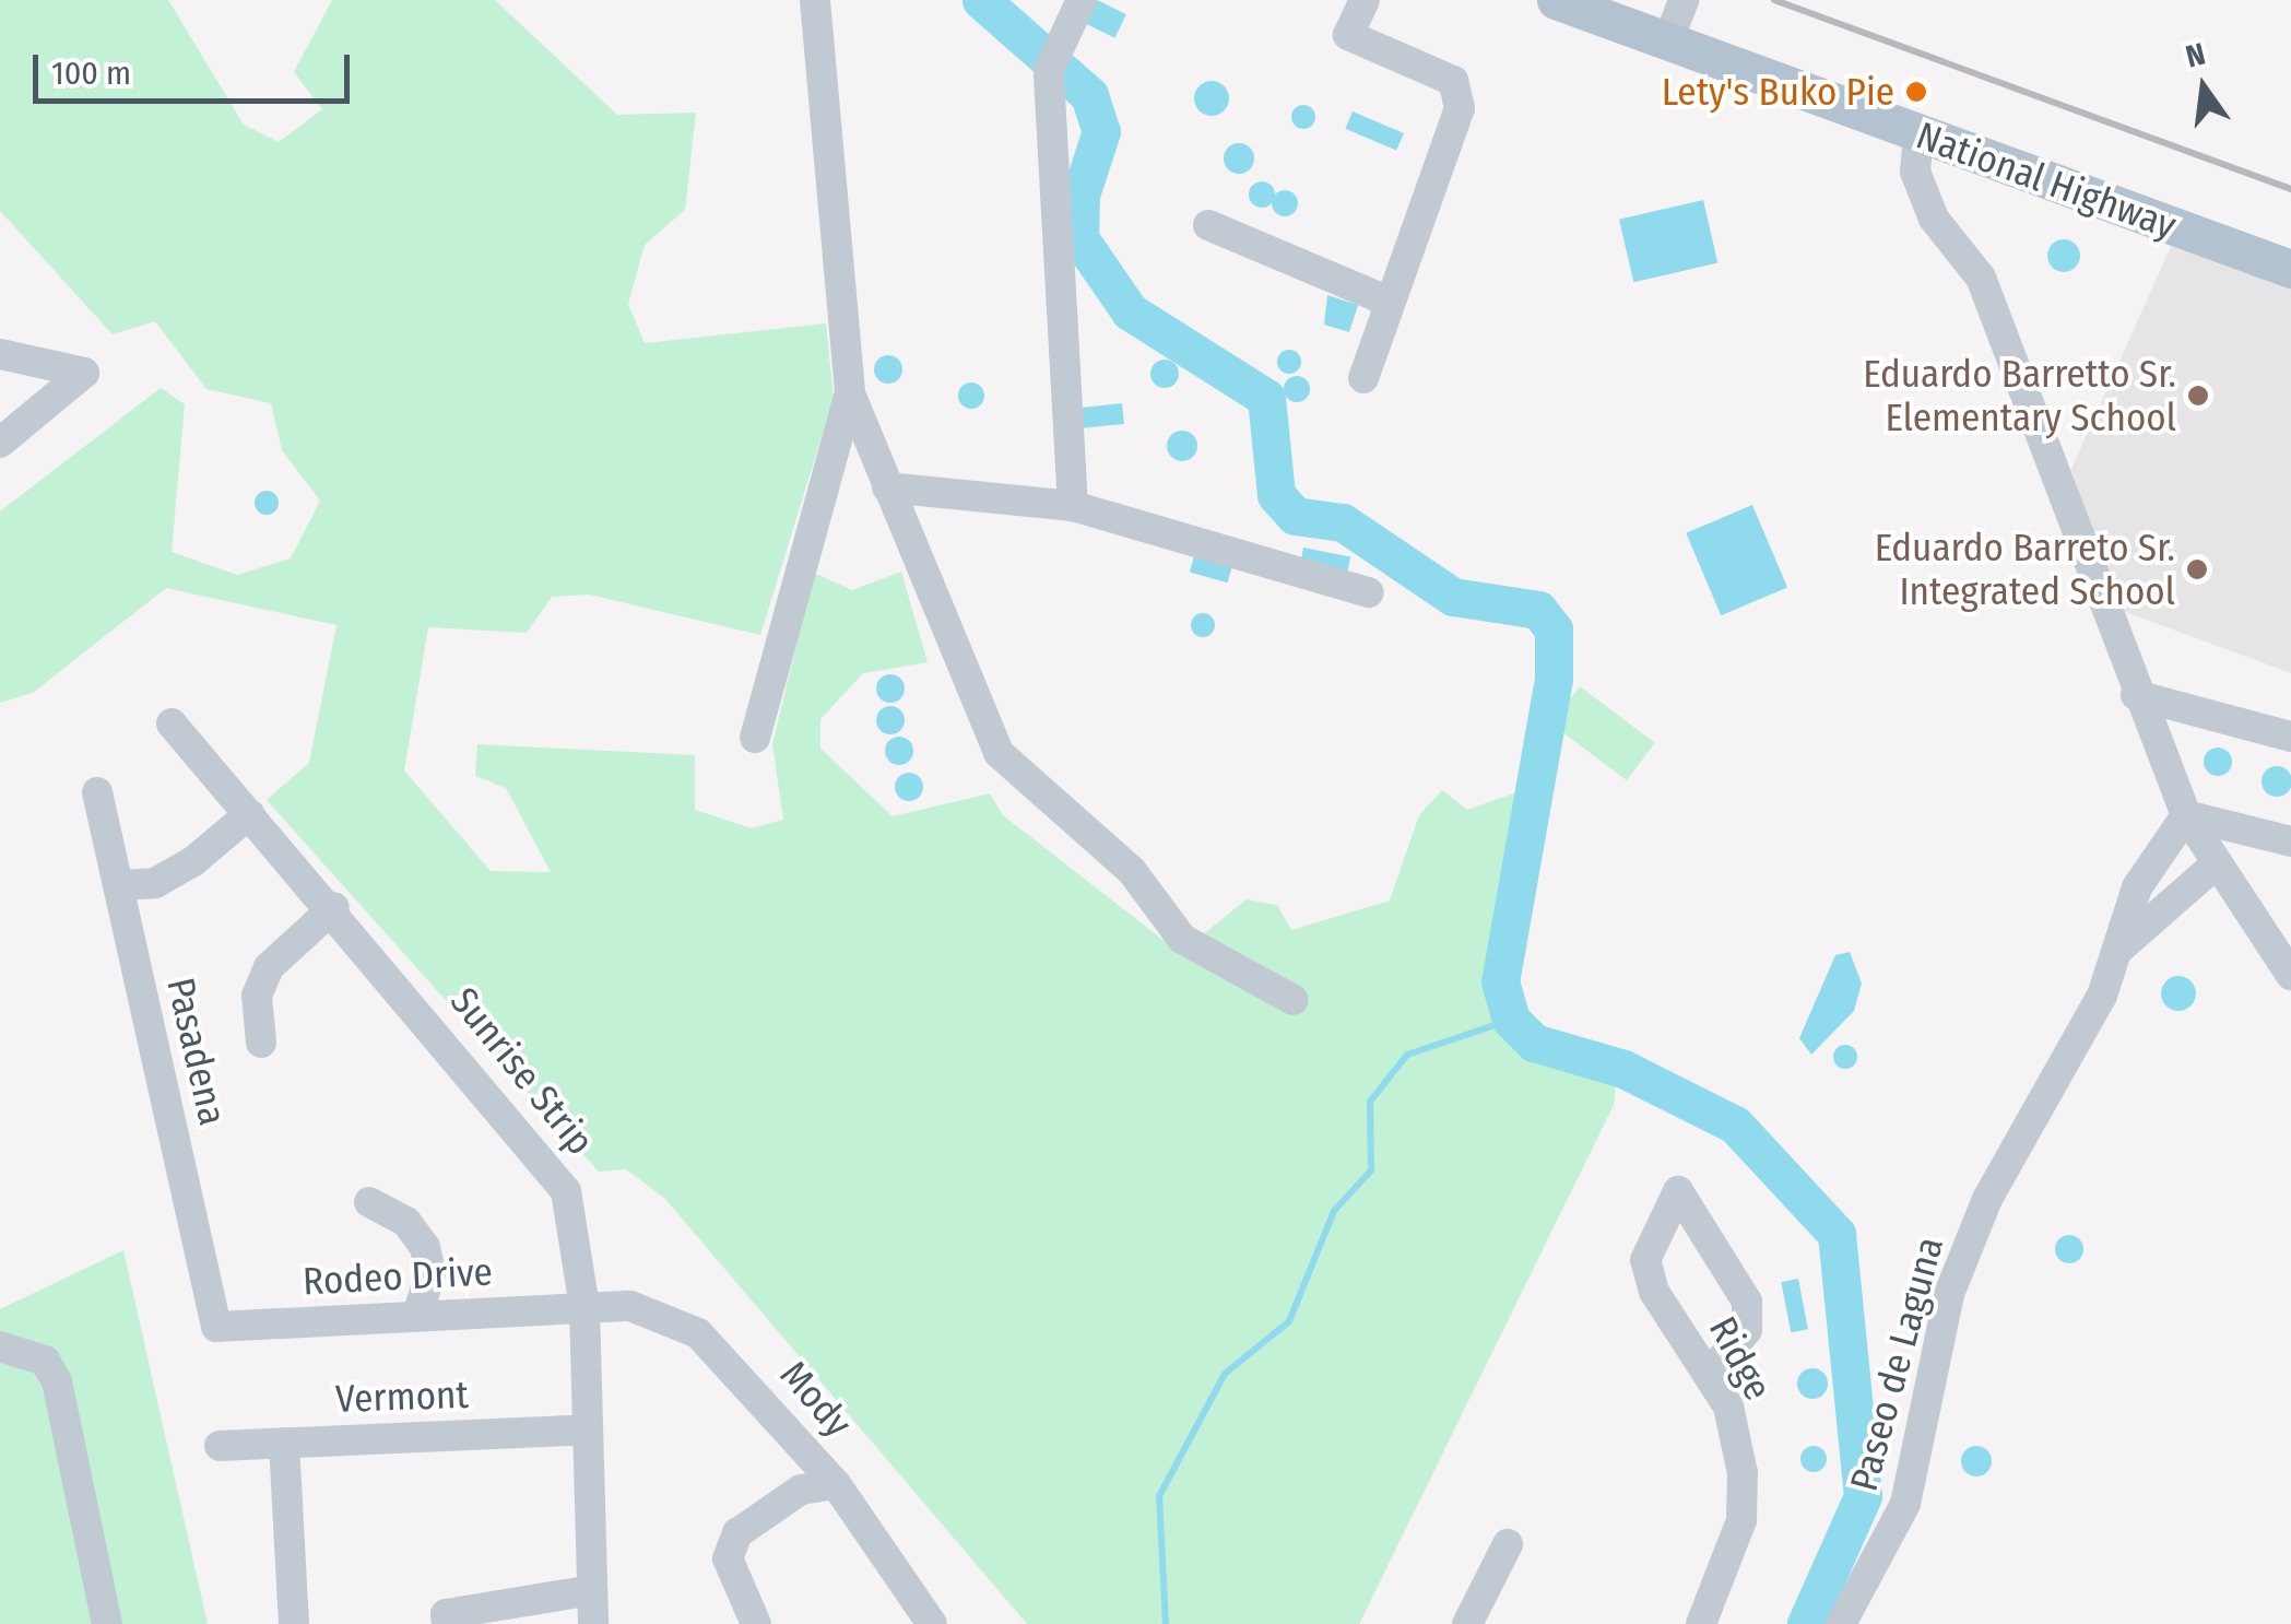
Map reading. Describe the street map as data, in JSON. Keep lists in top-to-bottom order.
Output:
{
  "streets": {
    "main road": ["National Highway"],
    "street": [
      "Pasadena",
      "Sunrise Strip",
      "Rodeo Drive",
      "Ridge",
      "Paseo de Laguna",
      "Vermont",
      "Mody"
    ]
  },
  "crossings": [
    ["Pasadena", "Rodeo Drive"],
    ["Sunrise Strip", "Rodeo Drive"],
    ["Sunrise Strip", "Vermont"],
    ["Sunrise Strip", "Mody"],
    ["Rodeo Drive", "Mody"]
  ],
  "places": ["Lety's Buko Pie", "Eduardo Barretto Sr. Elementary School", "Eduardo Barreto Sr. Integrated School"],
  "scale_bar": "100 m",
  "north": "top"
}
